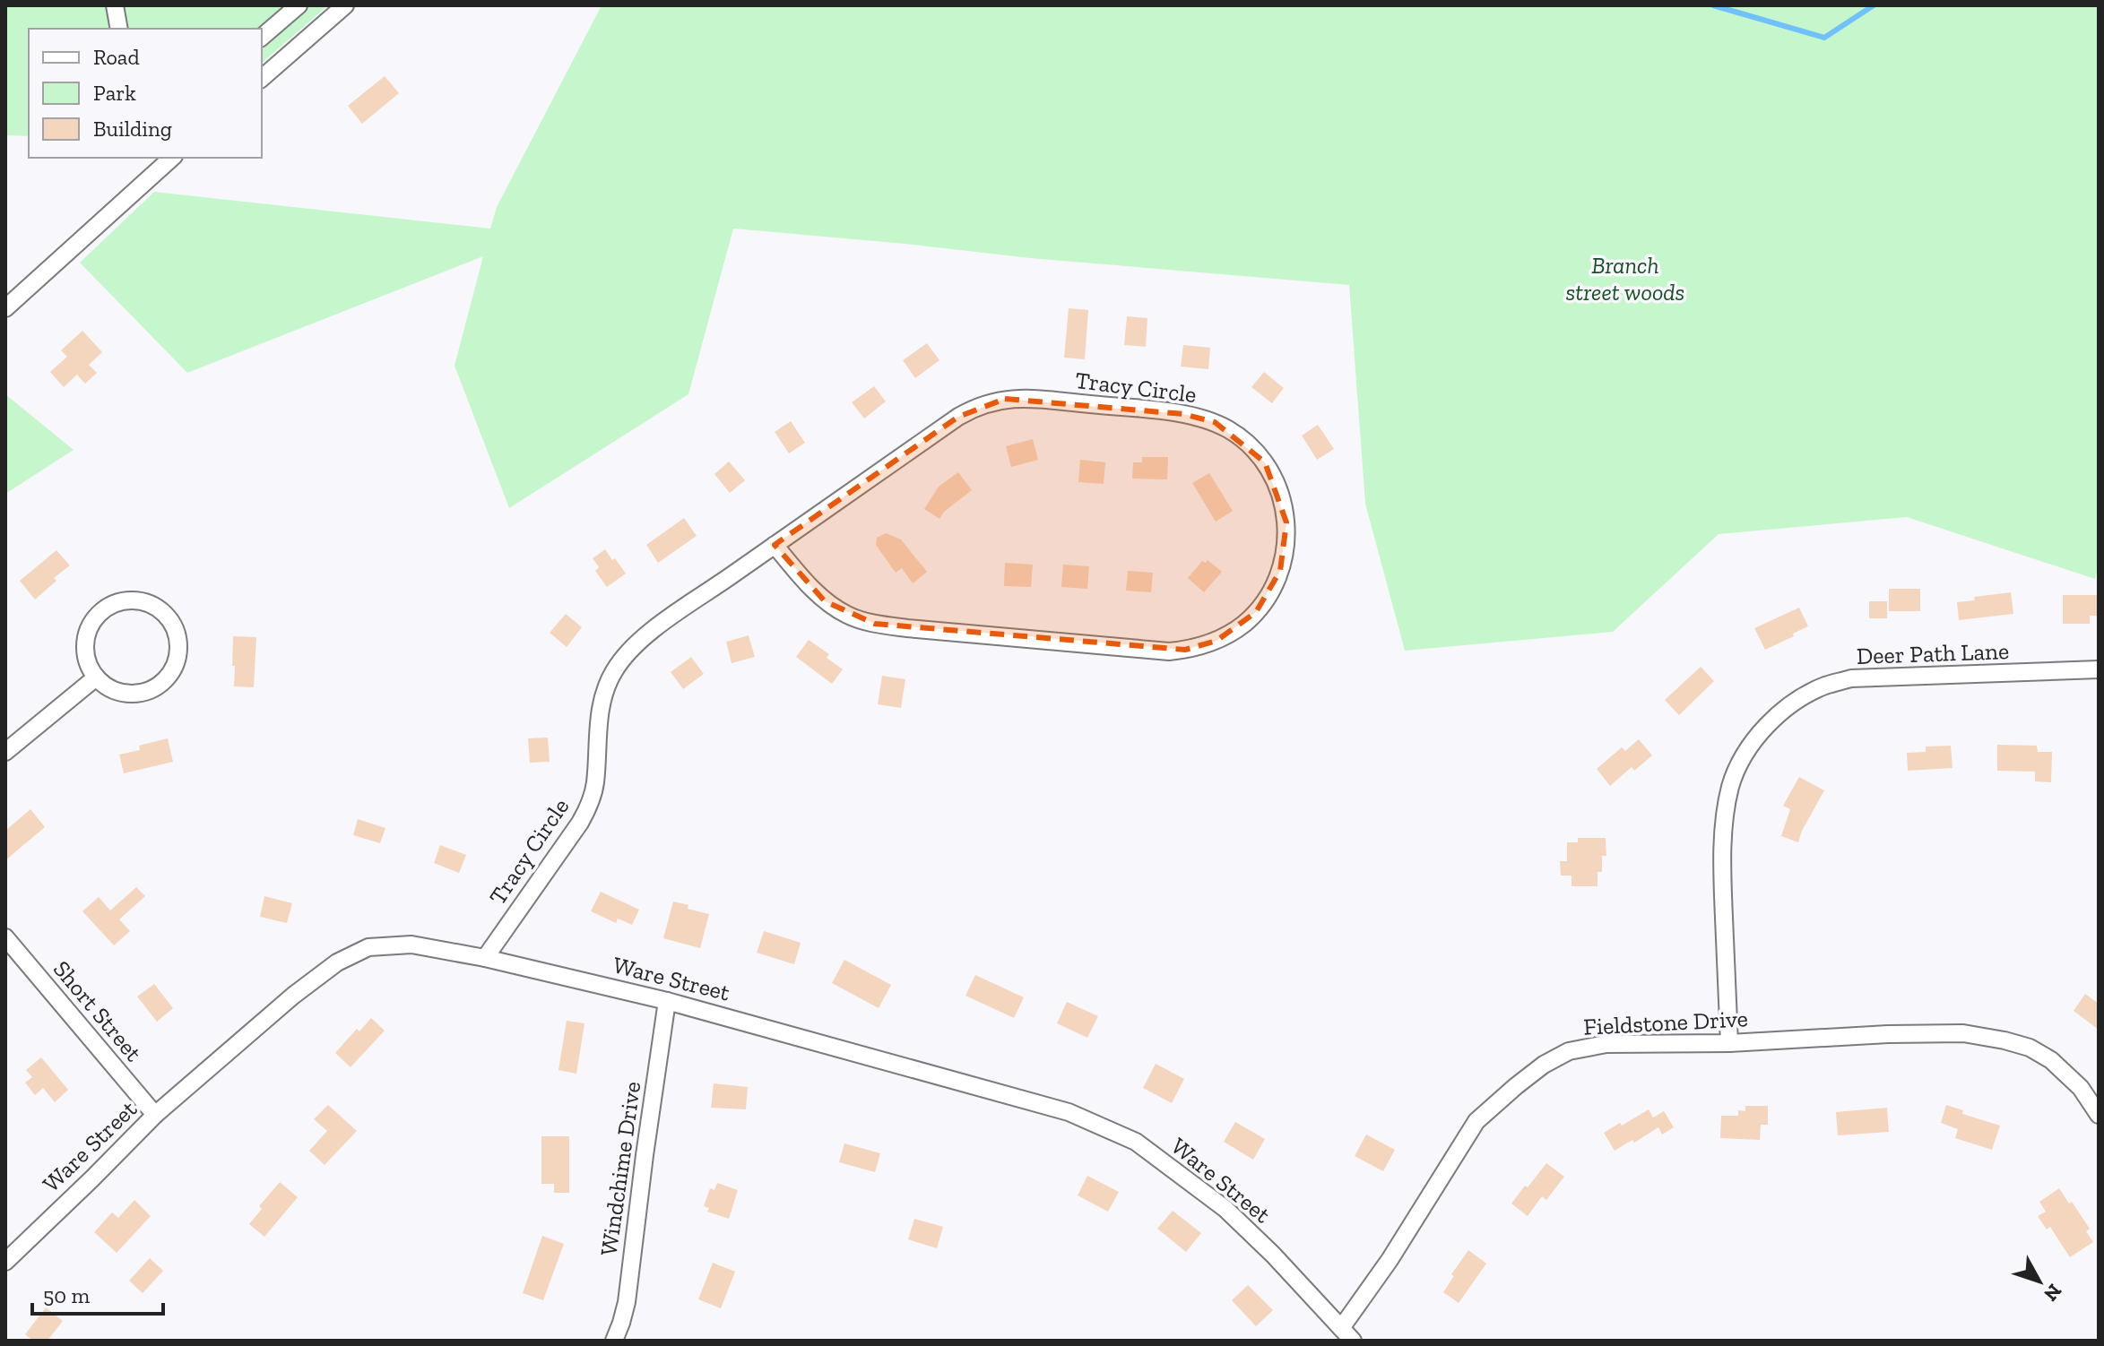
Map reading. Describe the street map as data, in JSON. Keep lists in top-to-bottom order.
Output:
{
  "streets": {
    "street": [
      "Tracy Circle",
      "Deer Path Lane",
      "Ware Street",
      "Short Street",
      "Fieldstone Drive",
      "Windchime Drive"
    ]
  },
  "crossings": [
    ["Tracy Circle", "Ware Street"],
    ["Deer Path Lane", "Fieldstone Drive"],
    ["Ware Street", "Short Street"],
    ["Ware Street", "Fieldstone Drive"],
    ["Ware Street", "Windchime Drive"]
  ],
  "parks": ["Branch street woods"],
  "legend": ["Road", "Park", "Building"],
  "scale_bar": "50 m",
  "north": "bottom right"
}
